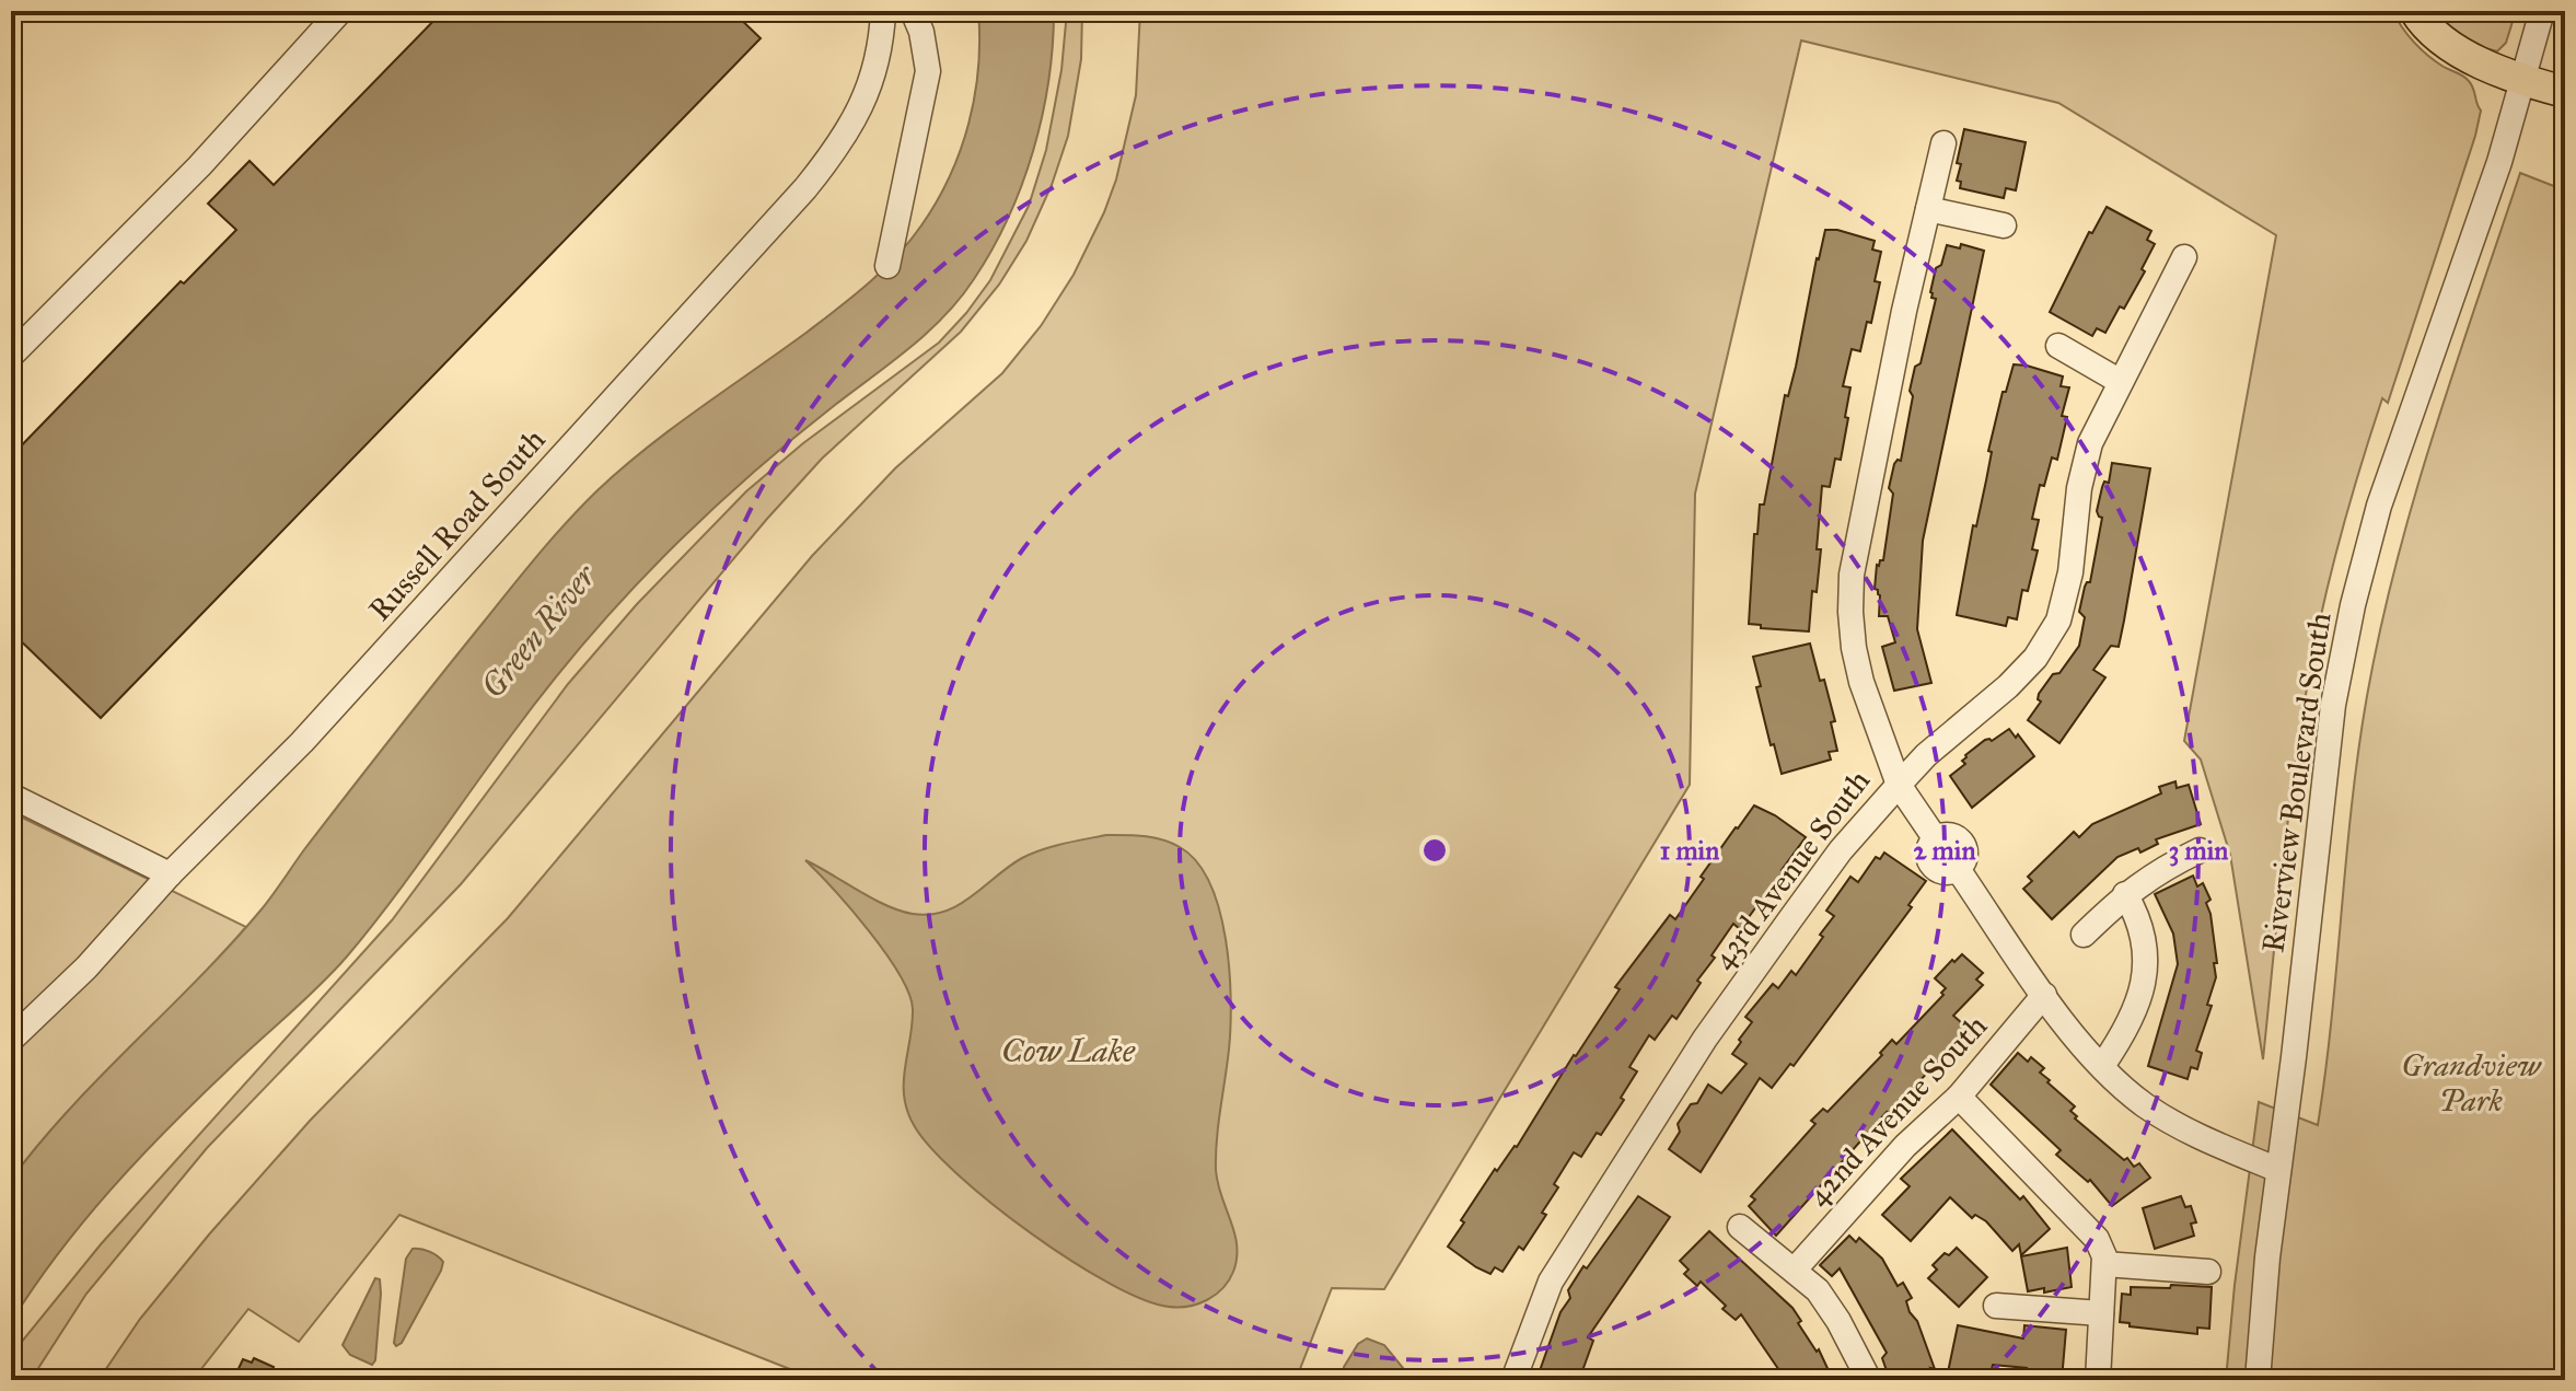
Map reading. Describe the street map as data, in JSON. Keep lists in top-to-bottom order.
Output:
{
  "streets": {
    "street": [
      "Russell Road South",
      "Riverview Boulevard South",
      "43rd Avenue South",
      "42nd Avenue South"
    ]
  },
  "water": ["Green River", "Cow Lake"],
  "parks": ["Grandview Park"],
  "rings": ["1 min", "2 min", "3 min"]
}
